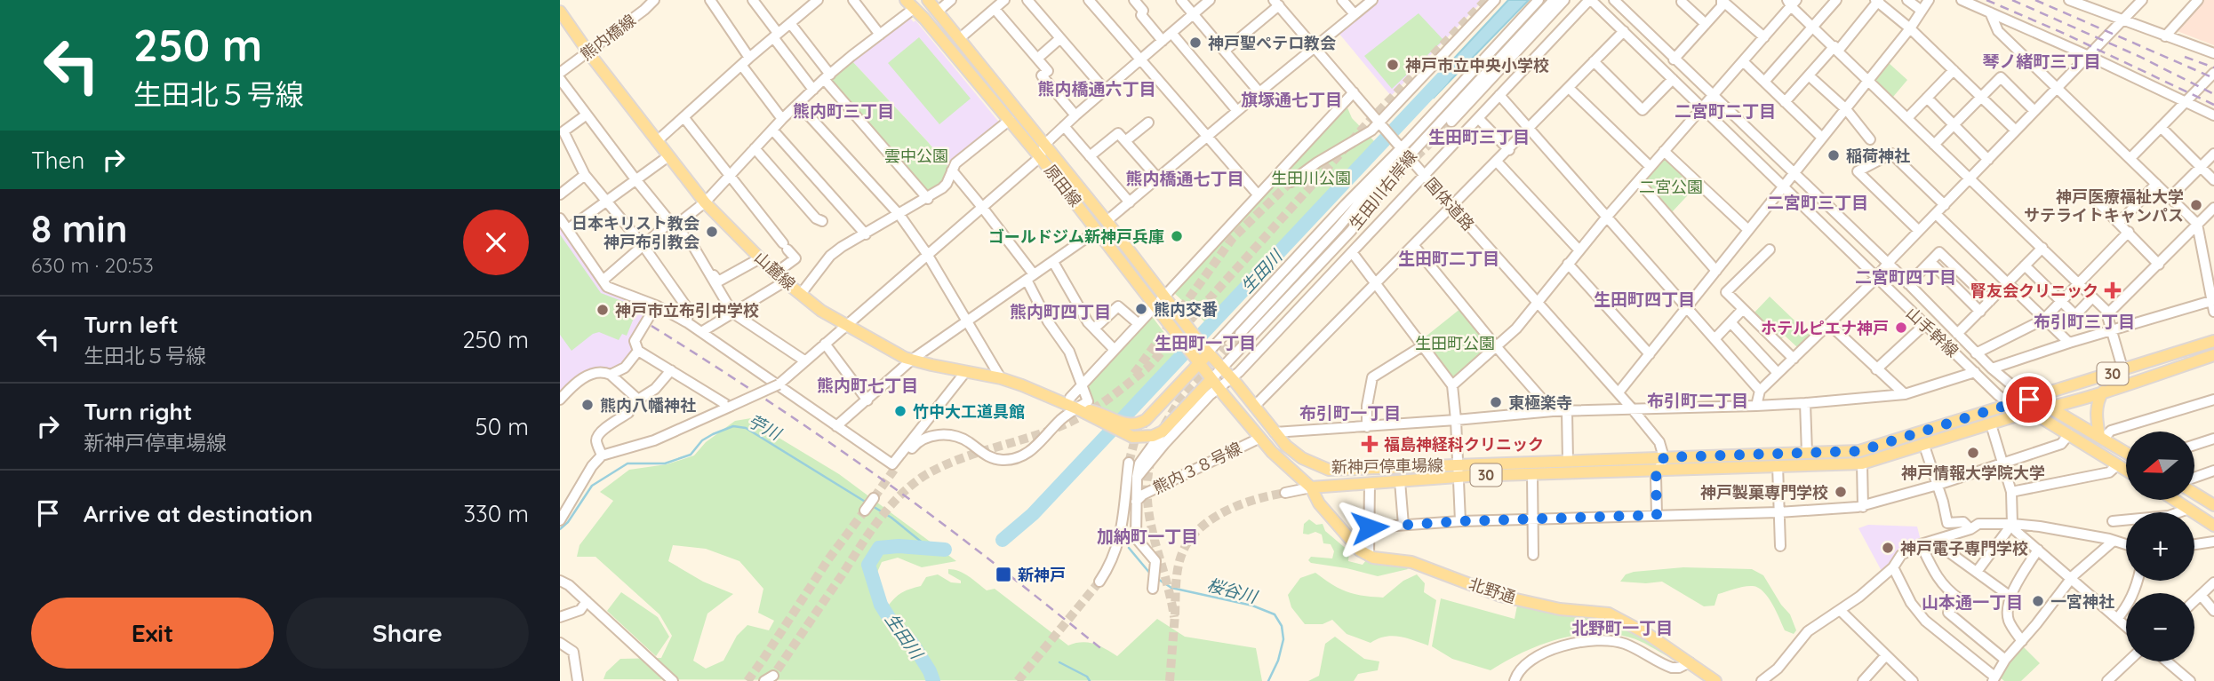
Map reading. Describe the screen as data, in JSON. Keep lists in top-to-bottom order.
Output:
{
  "streets": {
    "main road": [
      "原田線",
      "山麓線",
      "山手幹線",
      "30",
      "新神戸停車場線",
      "北野通"
    ],
    "street": [
      "熊内橋線",
      "生田川右岸線",
      "国体道路",
      "熊内３８号線"
    ]
  },
  "crossings": [
    ["熊内橋線", "山麓線"],
    ["原田線", "生田川右岸線"],
    ["原田線", "新神戸停車場線"],
    ["生田川右岸線", "国体道路"],
    ["生田川右岸線", "新神戸停車場線"],
    ["国体道路", "新神戸停車場線"],
    ["山手幹線", "新神戸停車場線"],
    ["新神戸停車場線", "熊内３８号線"]
  ],
  "districts": [
    "琴ノ緒町三丁目",
    "熊内橋通六丁目",
    "旗塚通七丁目",
    "熊内町三丁目",
    "二宮町二丁目",
    "生田町三丁目",
    "熊内橋通七丁目",
    "二宮町三丁目",
    "生田町二丁目",
    "二宮町四丁目",
    "生田町四丁目",
    "熊内町四丁目",
    "布引町三丁目",
    "生田町一丁目",
    "熊内町七丁目",
    "布引町二丁目",
    "布引町一丁目",
    "加納町一丁目",
    "山本通一丁目",
    "北野町一丁目"
  ],
  "water": ["生田川", "苧川", "桜谷川"],
  "parks": [
    "雲中公園",
    "生田川公園",
    "二宮公園",
    "生田町公園"
  ],
  "places": {
    "other": [
      "神戸聖ぺテロ教会",
      "神戸市立中央小学校",
      "稲荷神社",
      "神戸医療福祉大学 サテライトキャンパス",
      "日本キリスト教会 神戸布引教会",
      "ゴールドジム新神戸兵庫",
      "熊内交番",
      "神戸市立布引中学校",
      "ホテルピエナ神戸",
      "東極楽寺",
      "熊内八幡神社",
      "竹中大工道具館",
      "神戸情報大学院大学",
      "神戸製菓専門学校",
      "神戸電子専門学校",
      "一宮神社"
    ],
    "health": ["腎友会クリニック", "福島神経科クリニック"],
    "transit": ["新神戸"]
  },
  "north": "left",
  "page": {
    "turn": ["250 m", "生田北５号線"],
    "then": "Then",
    "heading": ["8 min", "630 m · 20:53"],
    "list": [
      {
        "name": "Turn left",
        "note": "生田北５号線",
        "value": "250 m"
      },
      {
        "name": "Turn right",
        "note": "新神戸停車場線",
        "value": "50 m"
      },
      {
        "name": "Arrive at destination",
        "value": "330 m"
      }
    ],
    "map_buttons": ["+", "−"],
    "buttons": ["Exit", "Share"]
  }
}
